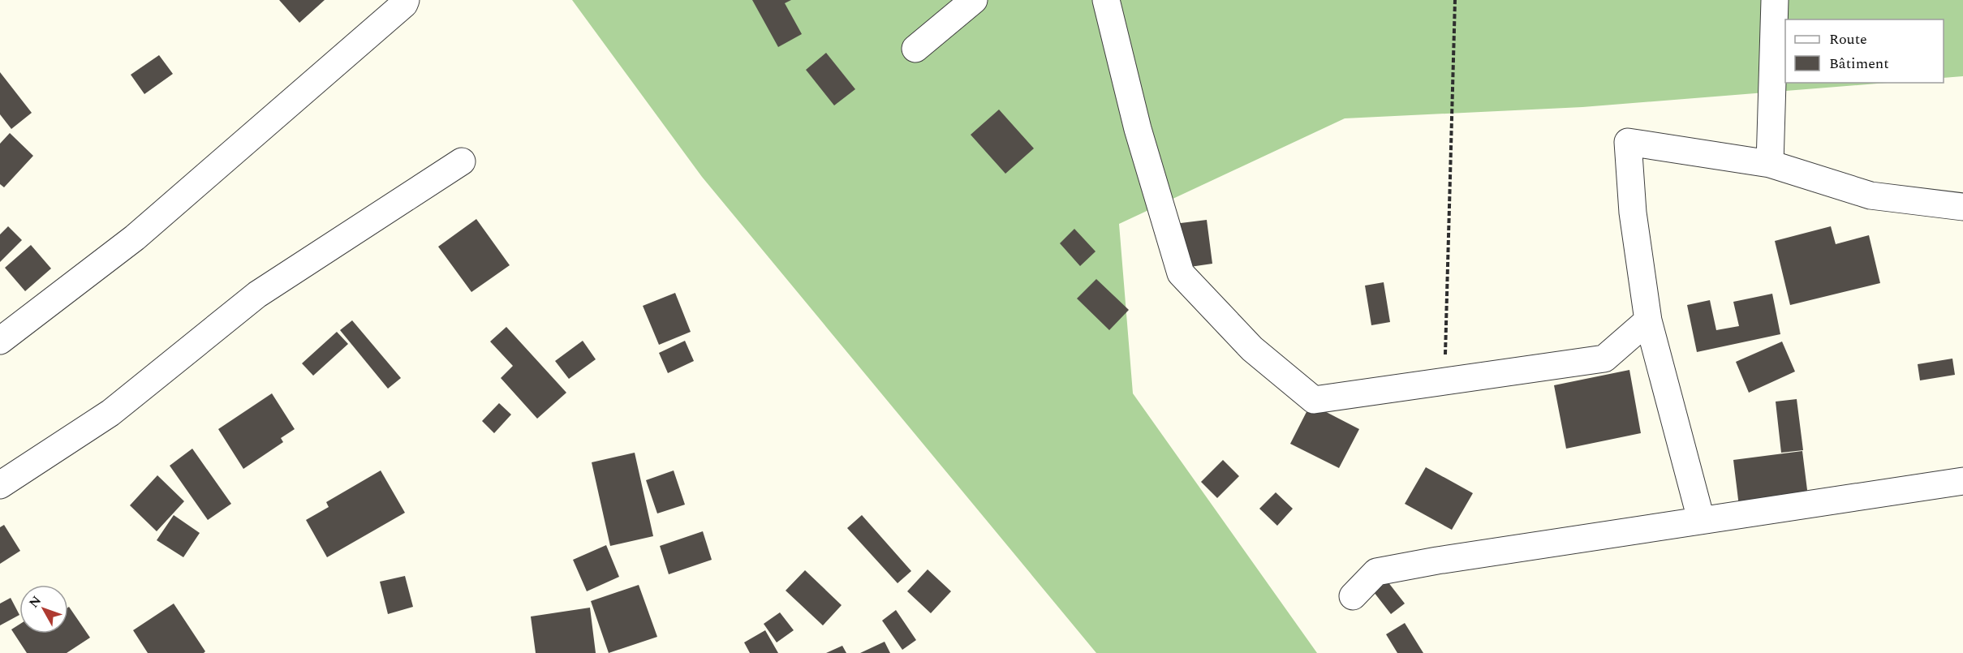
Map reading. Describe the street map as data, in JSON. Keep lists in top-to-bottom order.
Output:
{
  "legend": ["Route", "Bâtiment"],
  "north": "top left"
}
